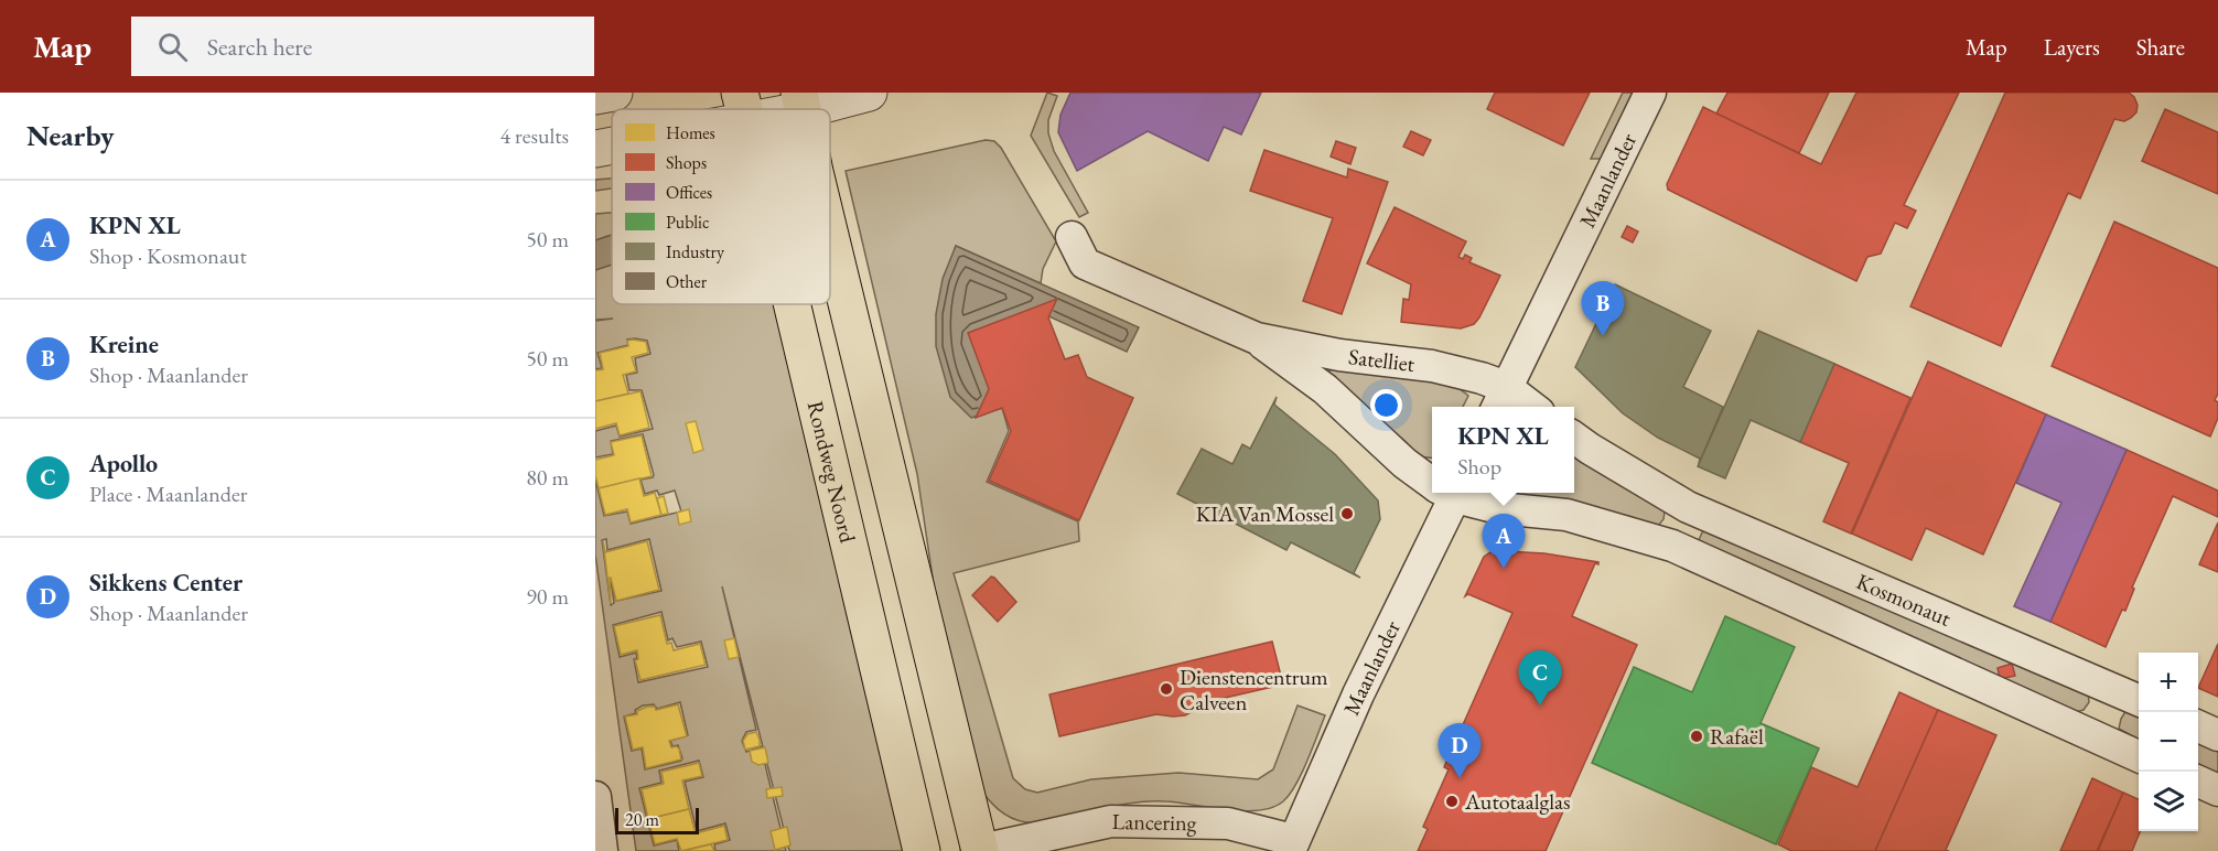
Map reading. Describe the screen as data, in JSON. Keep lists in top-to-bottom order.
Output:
{
  "streets": {
    "main road": ["Rondweg Noord"],
    "street": [
      "Maanlander",
      "Satelliet",
      "Kosmonaut",
      "Lancering"
    ]
  },
  "crossings": [
    ["Maanlander", "Satelliet"],
    ["Maanlander", "Lancering"]
  ],
  "places": [
    "KIA Van Mossel",
    "Dienstencentrum Calveen",
    "Rafaël",
    "Autotaalglas"
  ],
  "legend": [
    "Homes",
    "Shops",
    "Offices",
    "Public",
    "Industry",
    "Other"
  ],
  "scale_bar": "20 m",
  "page": {
    "header": "Map",
    "search": "Search here",
    "nav": ["Map", "Layers", "Share"],
    "heading": ["Nearby", "4 results"],
    "list": [
      {
        "mark": "A",
        "name": "KPN XL",
        "note": "Shop · Kosmonaut",
        "value": "50 m"
      },
      {
        "mark": "B",
        "name": "Kreine",
        "note": "Shop · Maanlander",
        "value": "50 m"
      },
      {
        "mark": "C",
        "name": "Apollo",
        "note": "Place · Maanlander",
        "value": "80 m"
      },
      {
        "mark": "D",
        "name": "Sikkens Center",
        "note": "Shop · Maanlander",
        "value": "90 m"
      }
    ],
    "pins": [
      "B",
      "A",
      "C",
      "D"
    ],
    "popup": ["KPN XL", "Shop"],
    "map_buttons": ["+", "−"],
    "scale": "20 m"
  }
}
